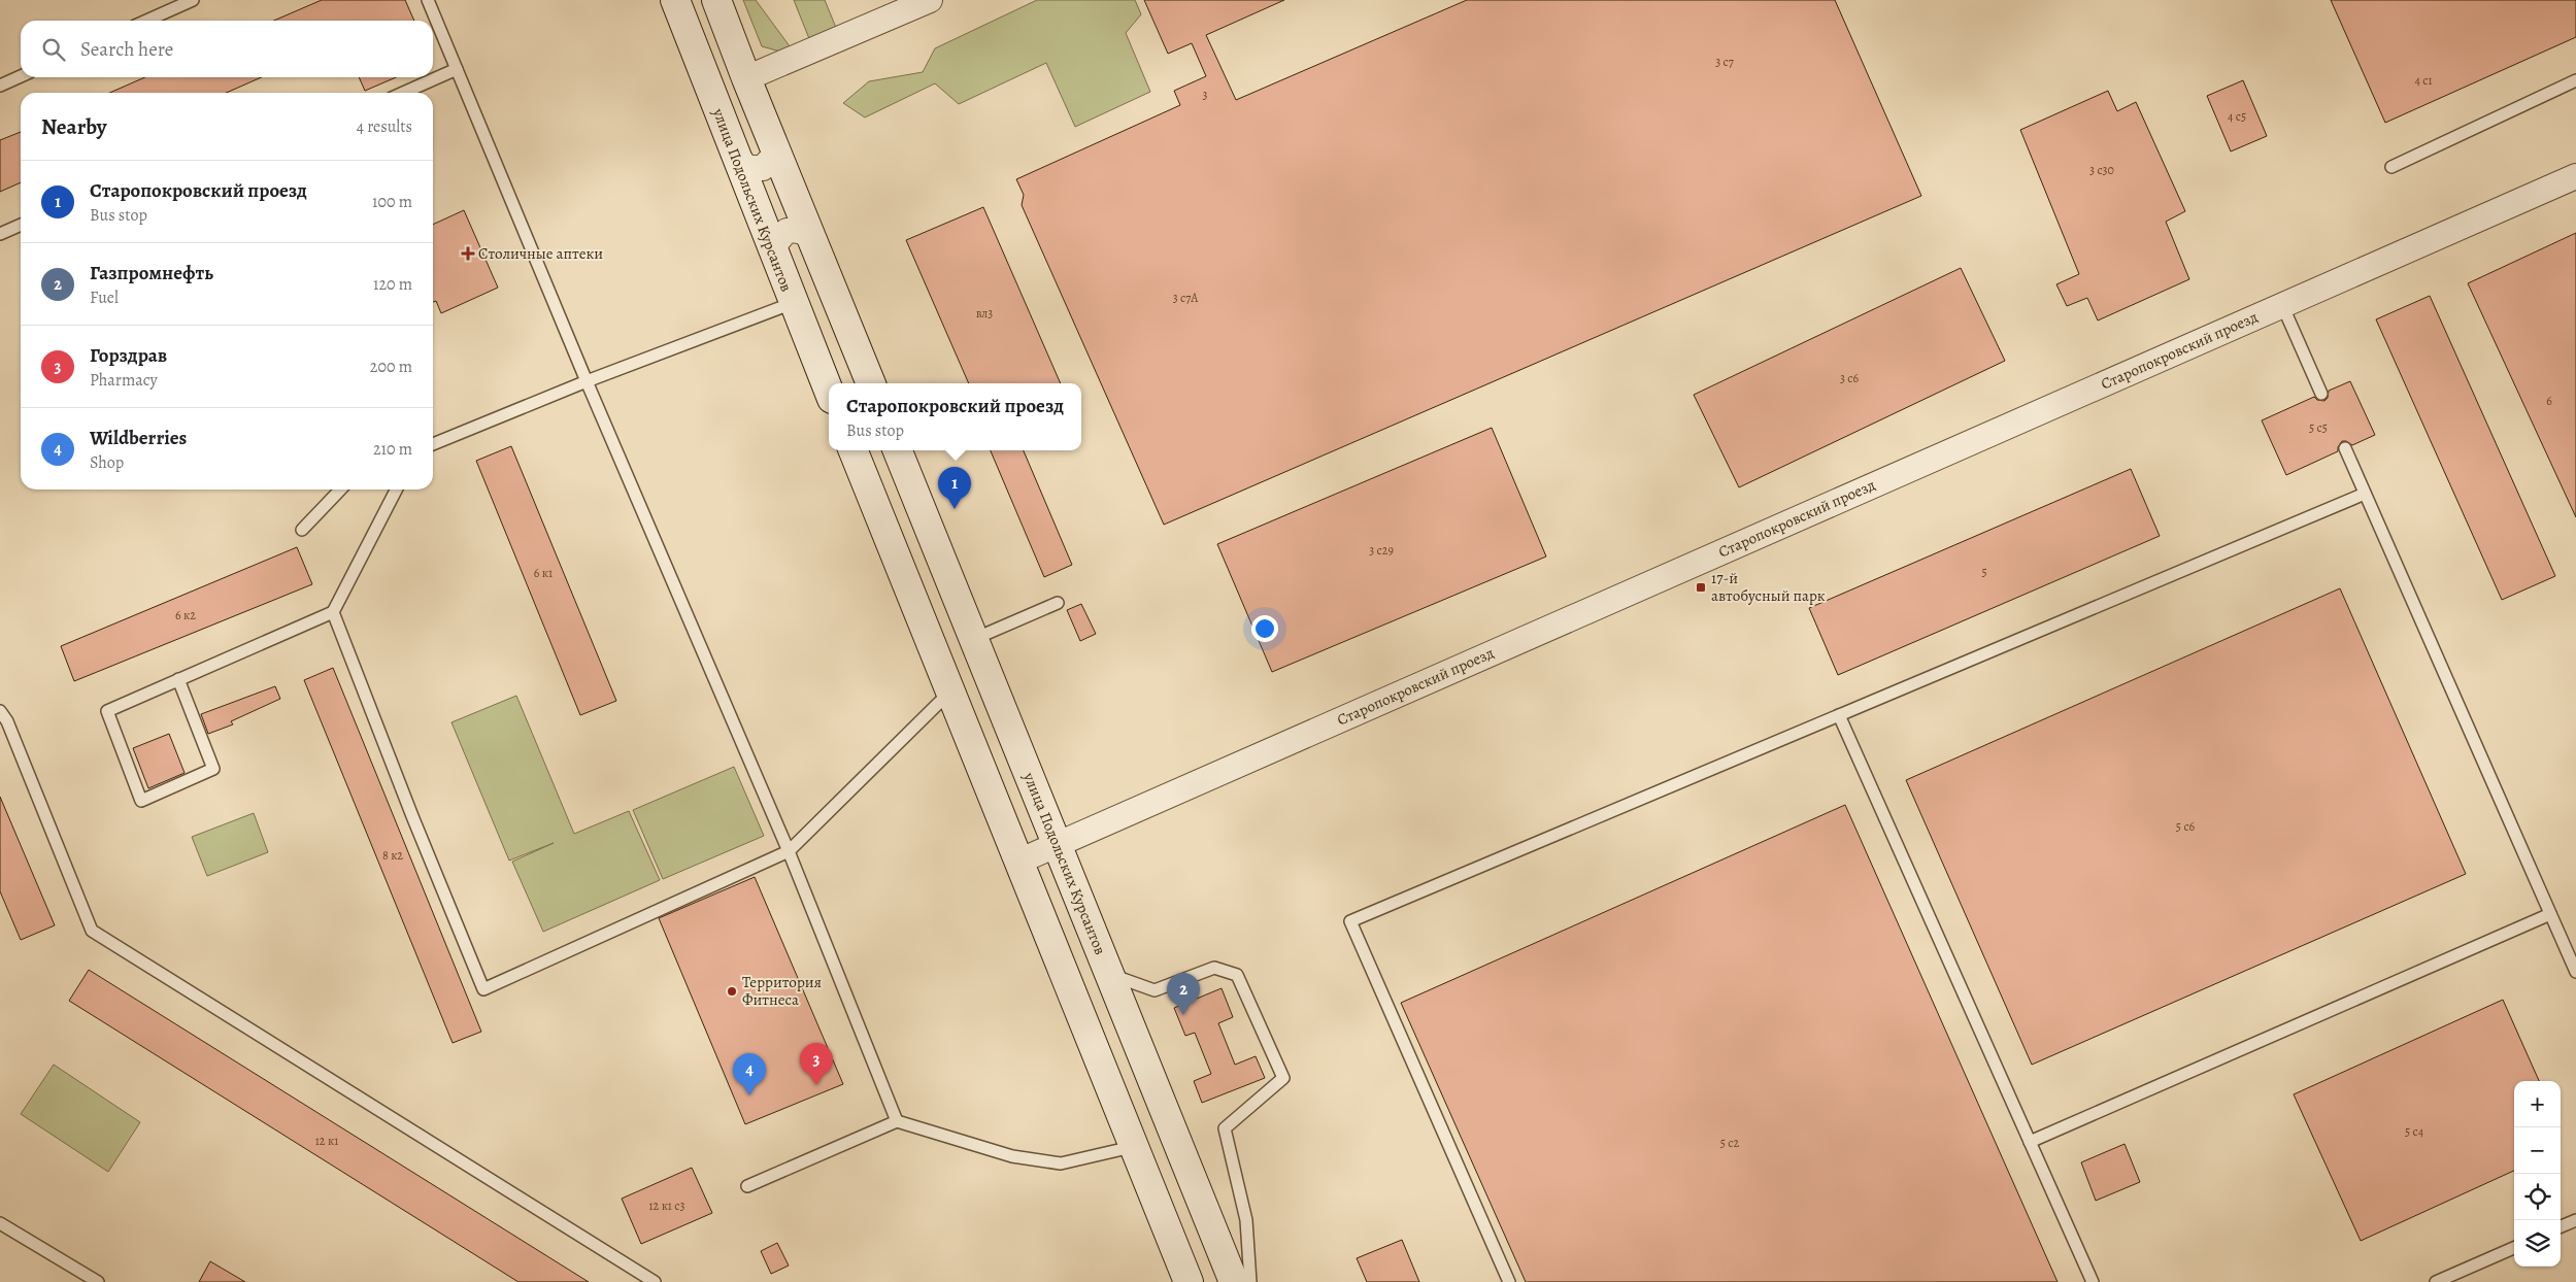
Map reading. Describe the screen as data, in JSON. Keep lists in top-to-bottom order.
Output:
{
  "streets": {
    "main road": ["улица Подольских Курсантов"],
    "street": ["Старопокровский проезд"]
  },
  "crossings": [
    ["улица Подольских Курсантов", "Старопокровский проезд"]
  ],
  "places": {
    "health": ["Столичные аптеки"],
    "transit": ["17-й автобусный парк"],
    "other": ["Территория Фитнеса"]
  },
  "house_numbers": [
    "3 с7",
    "4 с1",
    "3",
    "4 с5",
    "3 с30",
    "3 с7А",
    "вл3",
    "3 с6",
    "6",
    "5 с5",
    "3 с29",
    "5",
    "6 к1",
    "6 к2",
    "5 с6",
    "8 к2",
    "5 с4",
    "12 к1",
    "5 с2",
    "12 к1 с3"
  ],
  "page": {
    "search": "Search here",
    "heading": ["Nearby", "4 results"],
    "list": [
      {
        "mark": "1",
        "name": "Старопокровский проезд",
        "note": "Bus stop",
        "value": "100 m"
      },
      {
        "mark": "2",
        "name": "Газпромнефть",
        "note": "Fuel",
        "value": "120 m"
      },
      {
        "mark": "3",
        "name": "Горздрав",
        "note": "Pharmacy",
        "value": "200 m"
      },
      {
        "mark": "4",
        "name": "Wildberries",
        "note": "Shop",
        "value": "210 m"
      }
    ],
    "popup": ["Старопокровский проезд", "Bus stop"],
    "pins": [
      "1",
      "2",
      "3",
      "4"
    ],
    "map_buttons": ["+", "−"]
  }
}
